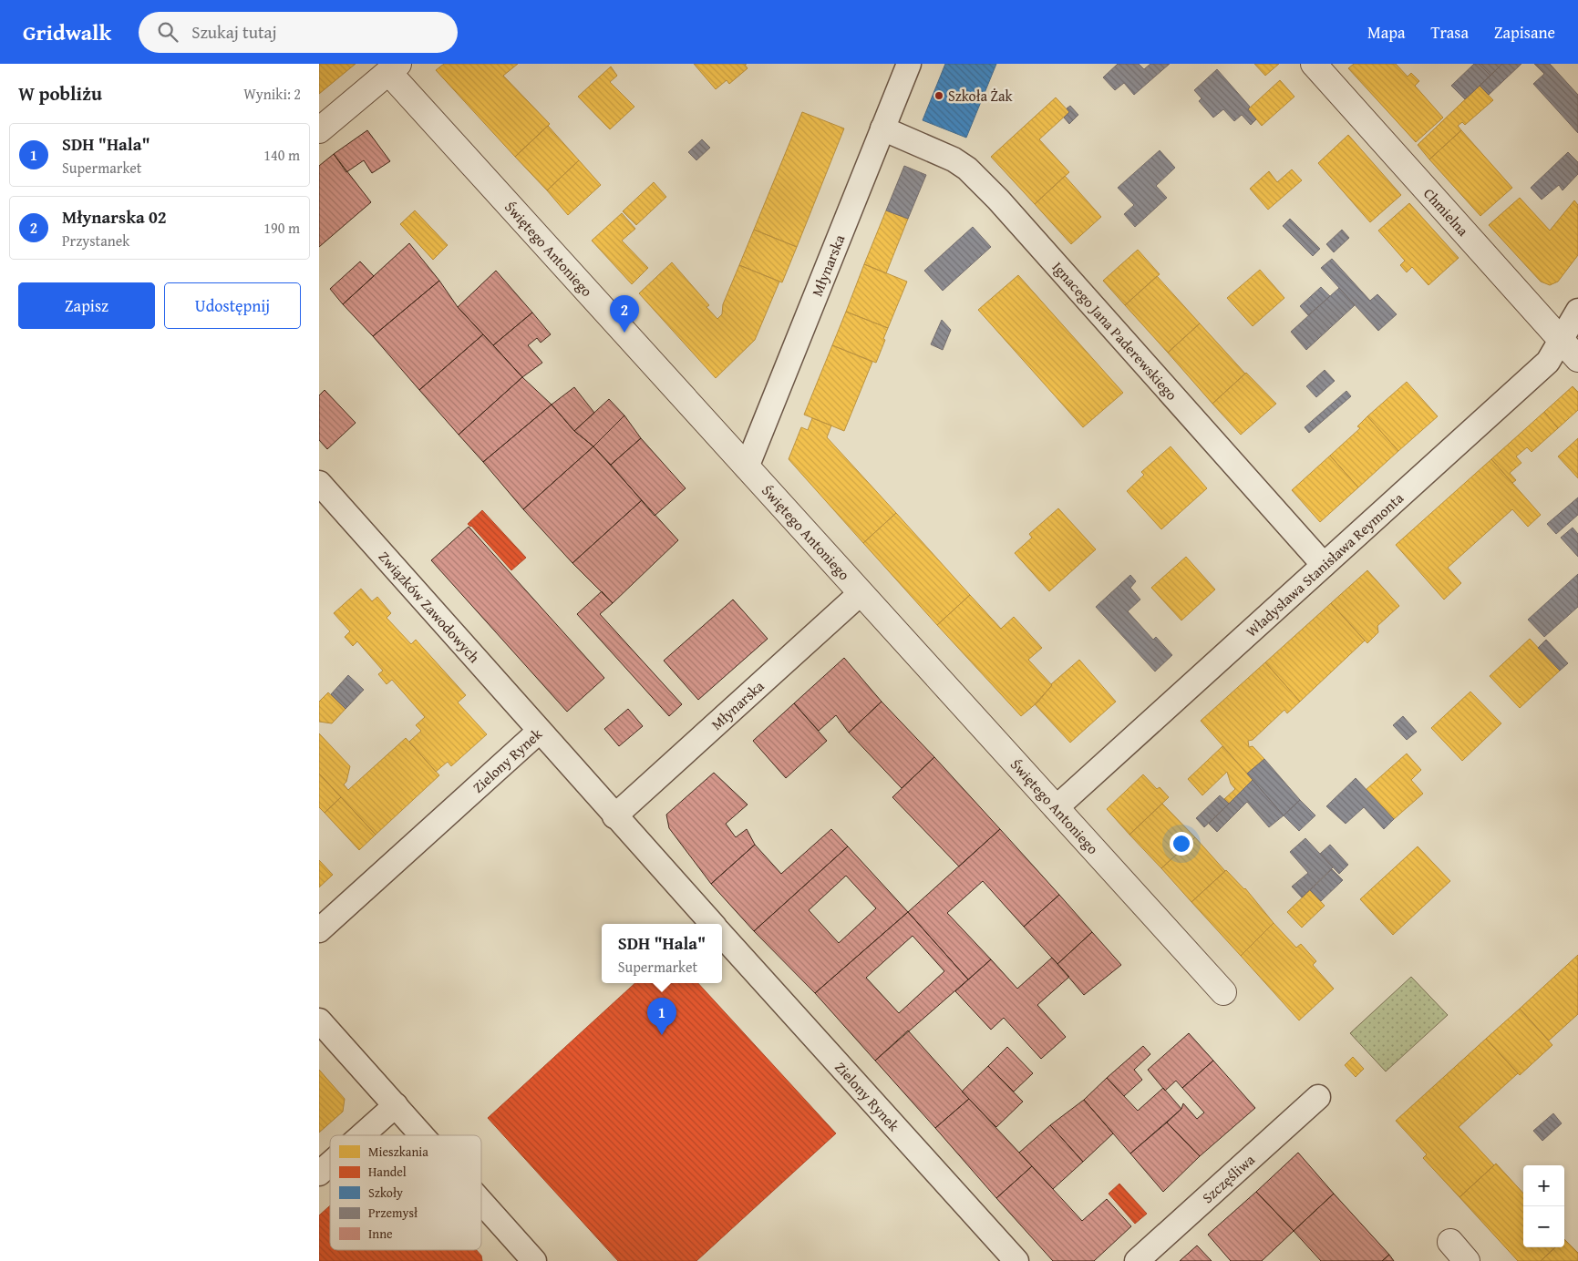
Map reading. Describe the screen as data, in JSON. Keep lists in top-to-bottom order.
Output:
{
  "streets": {
    "street": [
      "Chmielna",
      "Świętego Antoniego",
      "Młynarska",
      "Ignacego Jana Paderewskiego",
      "Władysława Stanisława Reymonta",
      "Związków Zawodowych",
      "Zielony Rynek",
      "Szczęśliwa"
    ]
  },
  "crossings": [
    ["Chmielna", "Władysława Stanisława Reymonta"],
    ["Świętego Antoniego", "Młynarska"],
    ["Świętego Antoniego", "Władysława Stanisława Reymonta"],
    ["Młynarska", "Ignacego Jana Paderewskiego"],
    ["Młynarska", "Zielony Rynek"],
    ["Ignacego Jana Paderewskiego", "Władysława Stanisława Reymonta"],
    ["Związków Zawodowych", "Zielony Rynek"]
  ],
  "places": ["Szkoła Żak"],
  "legend": [
    "Mieszkania",
    "Handel",
    "Szkoły",
    "Przemysł",
    "Inne"
  ],
  "page": {
    "header": "Gridwalk",
    "search": "Szukaj tutaj",
    "nav": ["Mapa", "Trasa", "Zapisane"],
    "heading": ["W pobliżu", "Wyniki: 2"],
    "list": [
      {
        "mark": "1",
        "name": "SDH \"Hala\"",
        "note": "Supermarket",
        "value": "140 m"
      },
      {
        "mark": "2",
        "name": "Młynarska 02",
        "note": "Przystanek",
        "value": "190 m"
      }
    ],
    "buttons": ["Zapisz", "Udostępnij"],
    "pins": ["2", "1"],
    "popup": ["SDH \"Hala\"", "Supermarket"],
    "map_buttons": ["+", "−"]
  }
}
